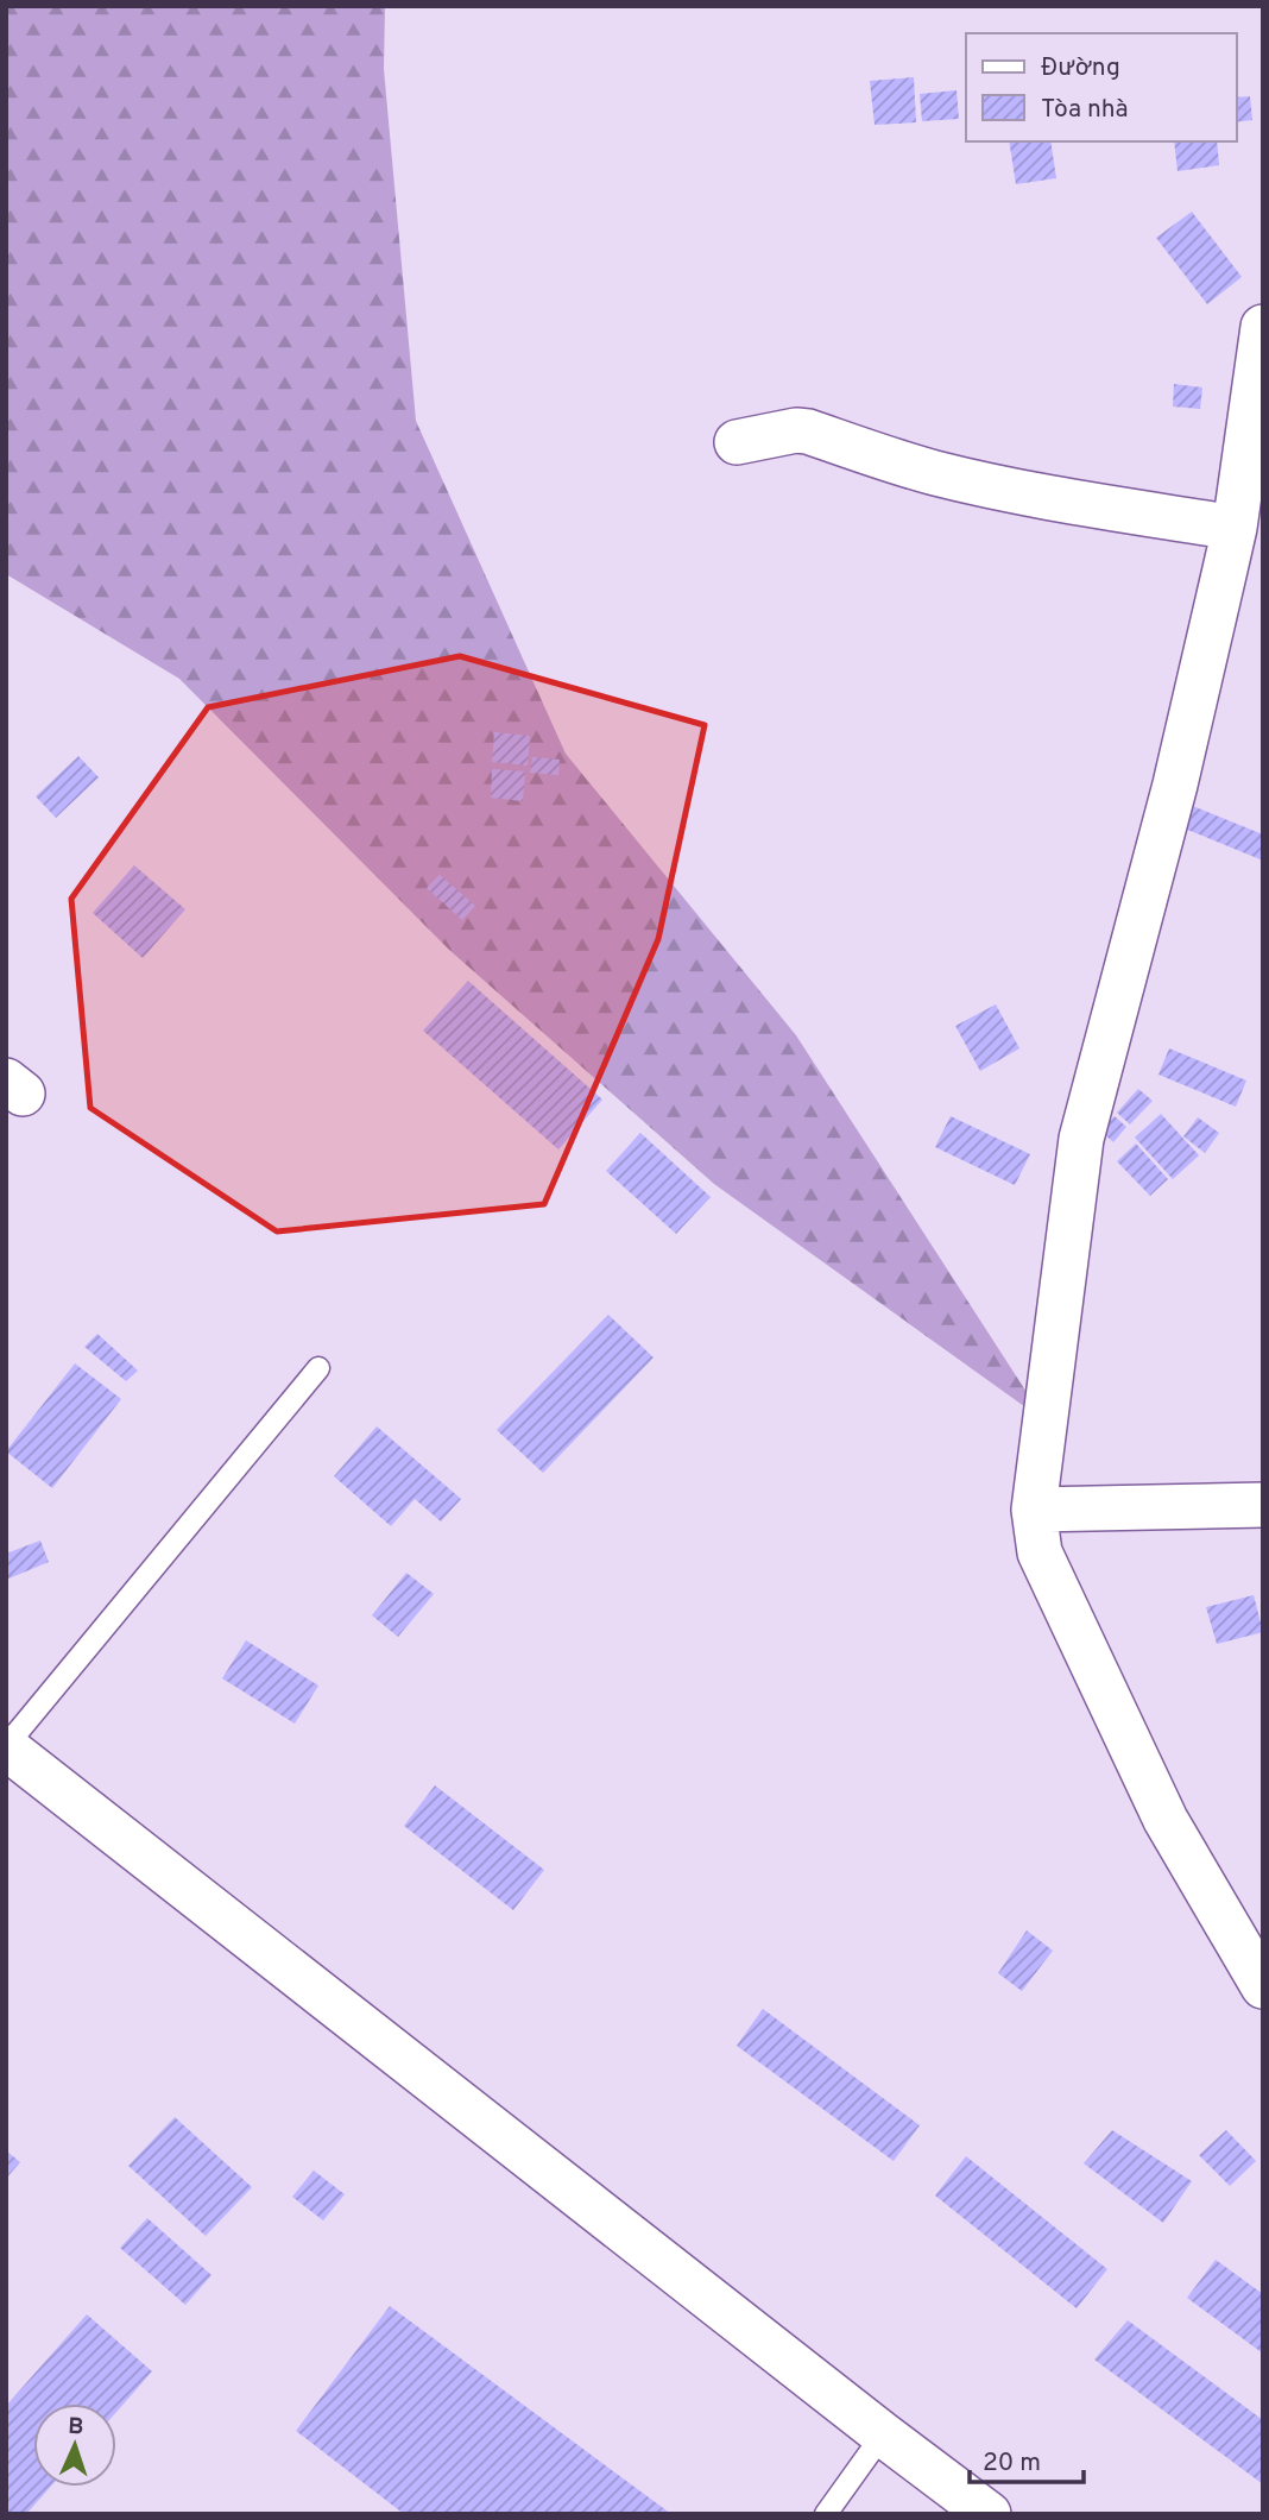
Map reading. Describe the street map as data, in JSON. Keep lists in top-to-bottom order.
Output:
{
  "legend": ["Đường", "Tòa nhà"],
  "scale_bar": "20 m",
  "north": "top"
}
